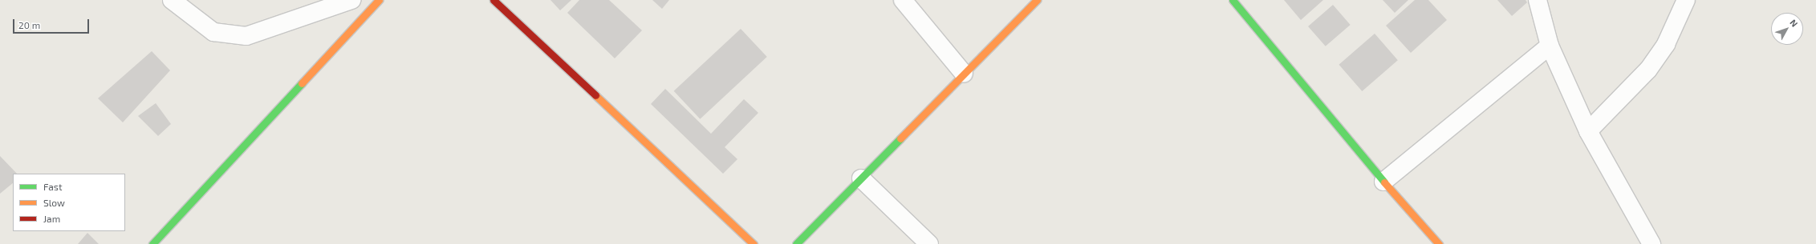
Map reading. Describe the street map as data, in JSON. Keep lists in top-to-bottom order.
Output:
{
  "legend": ["Fast", "Slow", "Jam"],
  "scale_bar": "20 m",
  "north": "top right"
}
